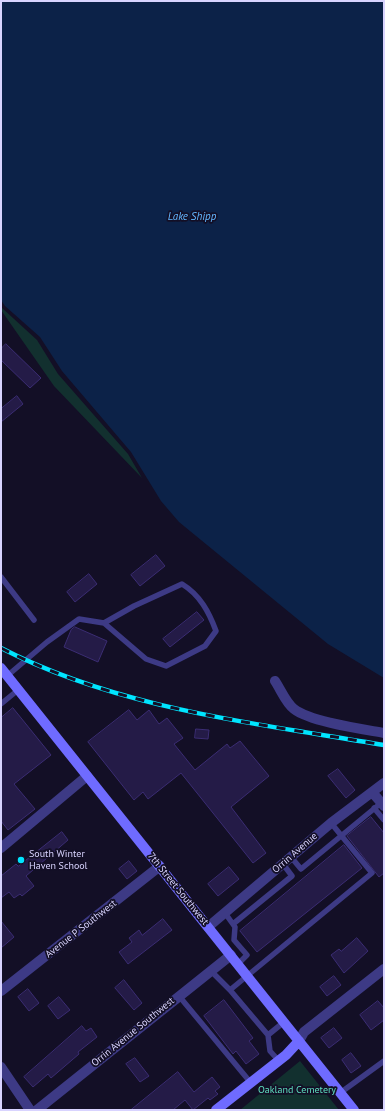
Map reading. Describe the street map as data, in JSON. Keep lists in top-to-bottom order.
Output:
{
  "streets": {
    "street": [
      "Orrin Avenue",
      "7th Street Southwest",
      "Avenue P Southwest",
      "Orrin Avenue Southwest"
    ]
  },
  "crossings": [
    ["Orrin Avenue", "7th Street Southwest"],
    ["7th Street Southwest", "Avenue P Southwest"],
    ["7th Street Southwest", "Orrin Avenue Southwest"]
  ],
  "water": ["Lake Shipp"],
  "parks": ["Oakland Cemetery"],
  "places": ["South Winter Haven School"]
}
